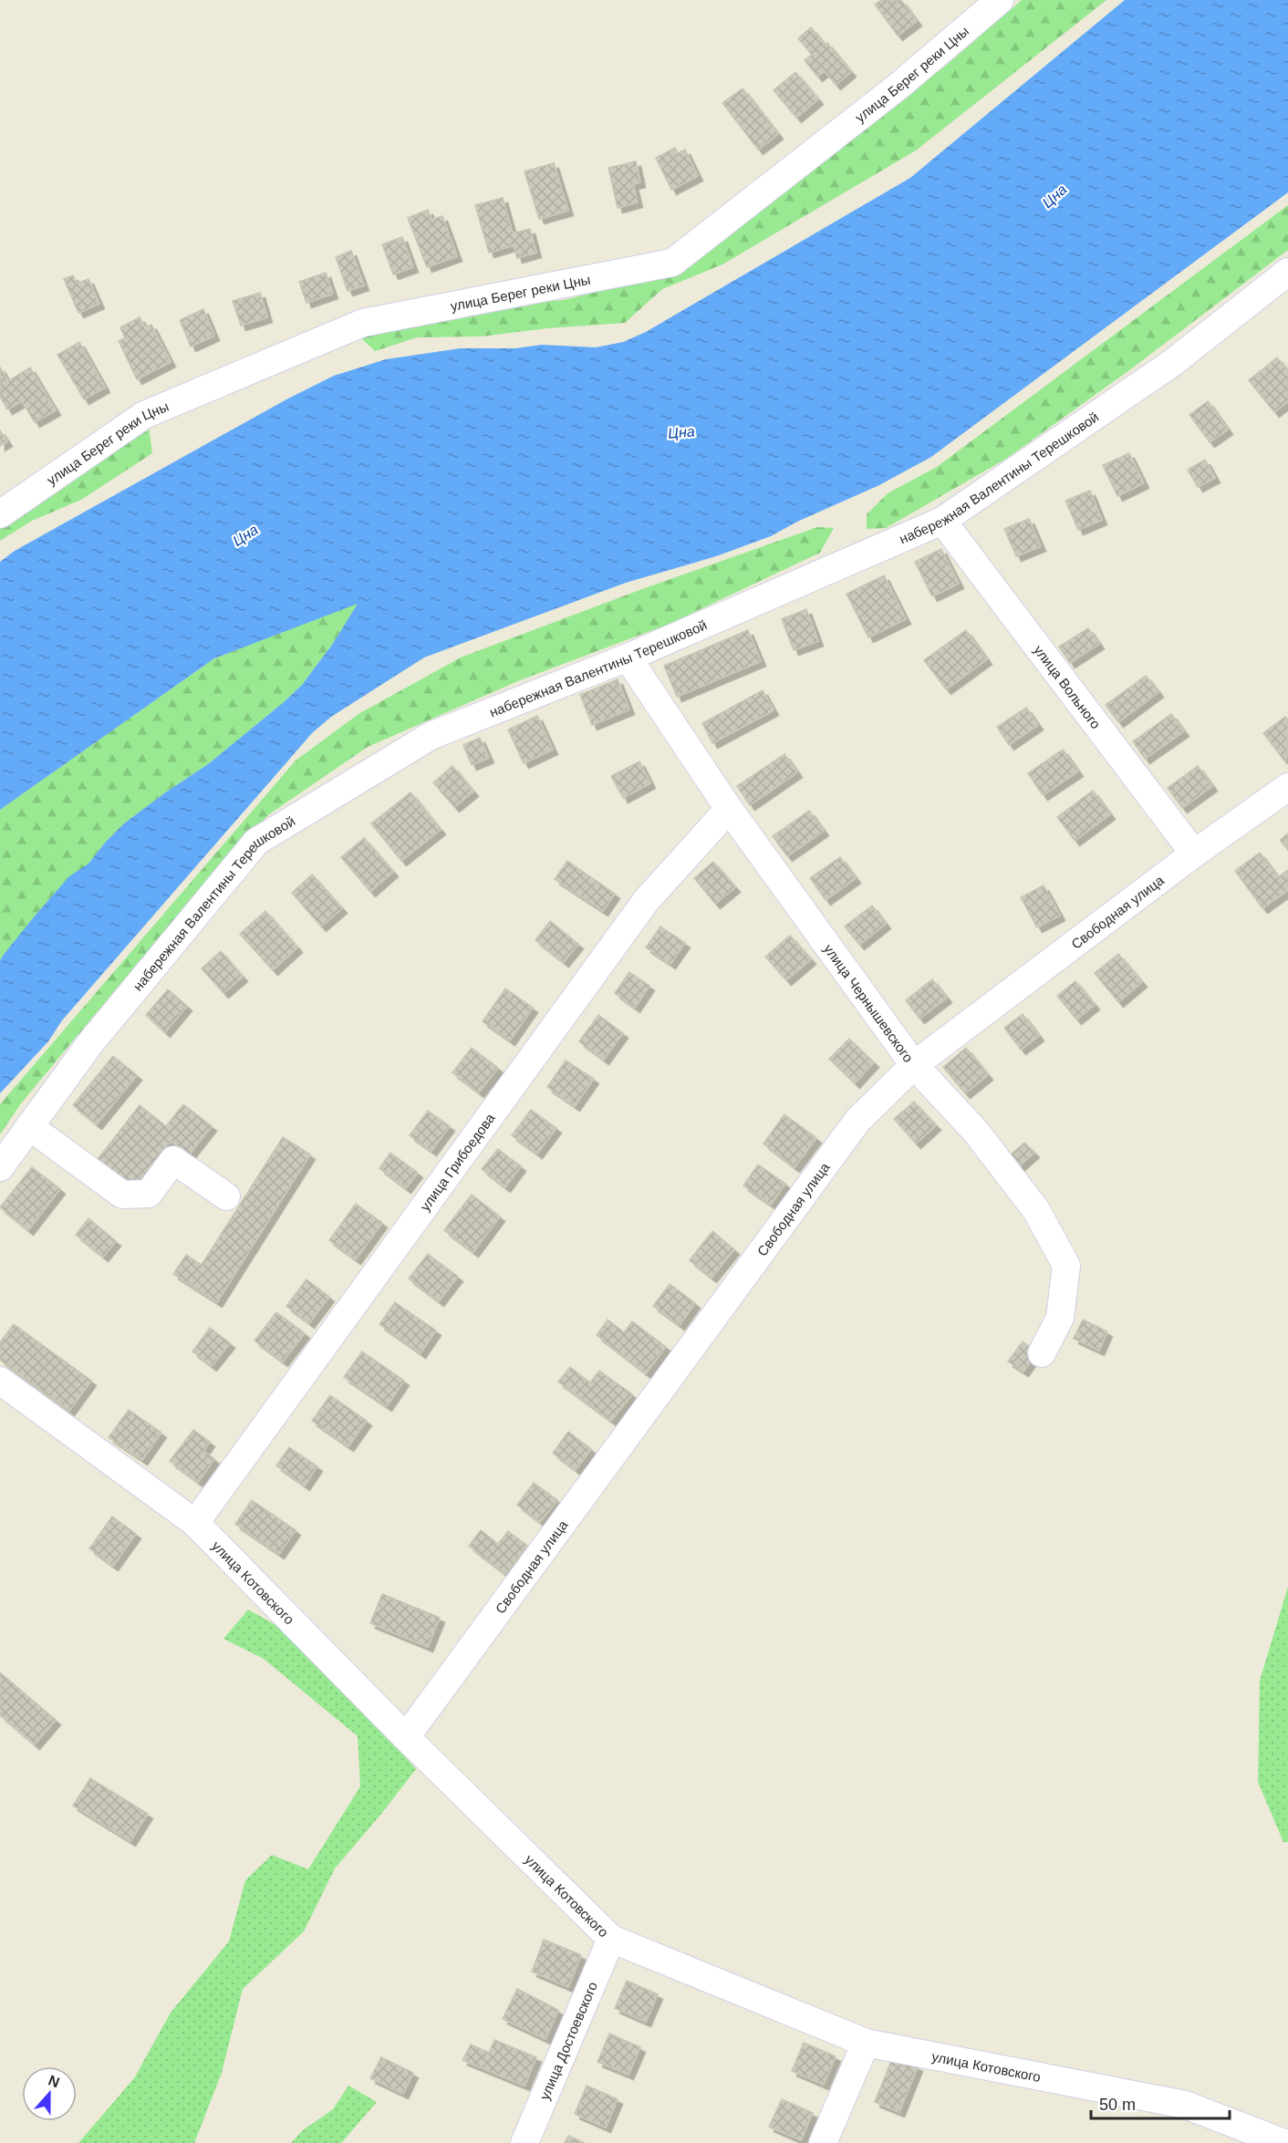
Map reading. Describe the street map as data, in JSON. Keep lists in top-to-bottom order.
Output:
{
  "streets": {
    "street": [
      "улица Берег реки Цны",
      "набережная Валентины Терешковой",
      "улица Вольного",
      "Свободная улица",
      "улица Чернышевского",
      "улица Грибоедова",
      "улица Котовского",
      "улица Достоевского"
    ]
  },
  "crossings": [
    ["набережная Валентины Терешковой", "улица Вольного"],
    ["набережная Валентины Терешковой", "улица Чернышевского"],
    ["улица Вольного", "Свободная улица"],
    ["Свободная улица", "улица Чернышевского"],
    ["Свободная улица", "улица Котовского"],
    ["улица Чернышевского", "улица Грибоедова"],
    ["улица Грибоедова", "улица Котовского"],
    ["улица Котовского", "улица Достоевского"]
  ],
  "water": ["Цна"],
  "scale_bar": "50 m",
  "north": "top"
}
